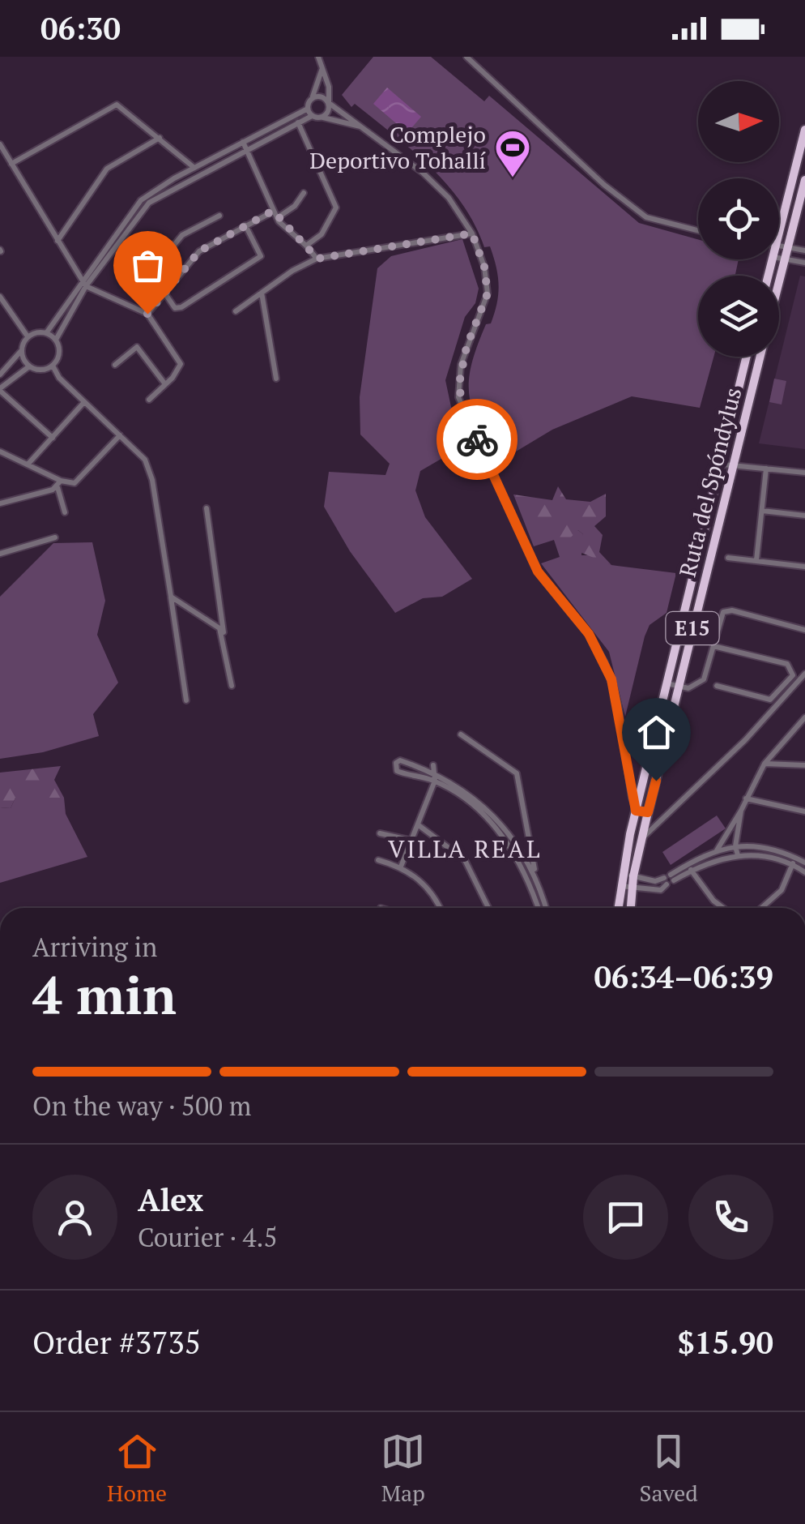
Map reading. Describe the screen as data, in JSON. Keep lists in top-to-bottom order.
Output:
{
  "streets": {
    "highway": ["Ruta del Spóndylus", "E15"]
  },
  "districts": ["VILLA REAL"],
  "places": {
    "sports": ["Complejo Deportivo Tohallí"]
  },
  "north": "right",
  "page": {
    "status": "06:30",
    "heading": ["4 min", "Arriving in", "06:34–06:39"],
    "panel": [
      "Alex",
      "Courier · 4.5",
      "Order #3735",
      "$15.90"
    ],
    "bar": "On the way · 500 m",
    "tabs": ["Home", "Map", "Saved"]
  }
}
